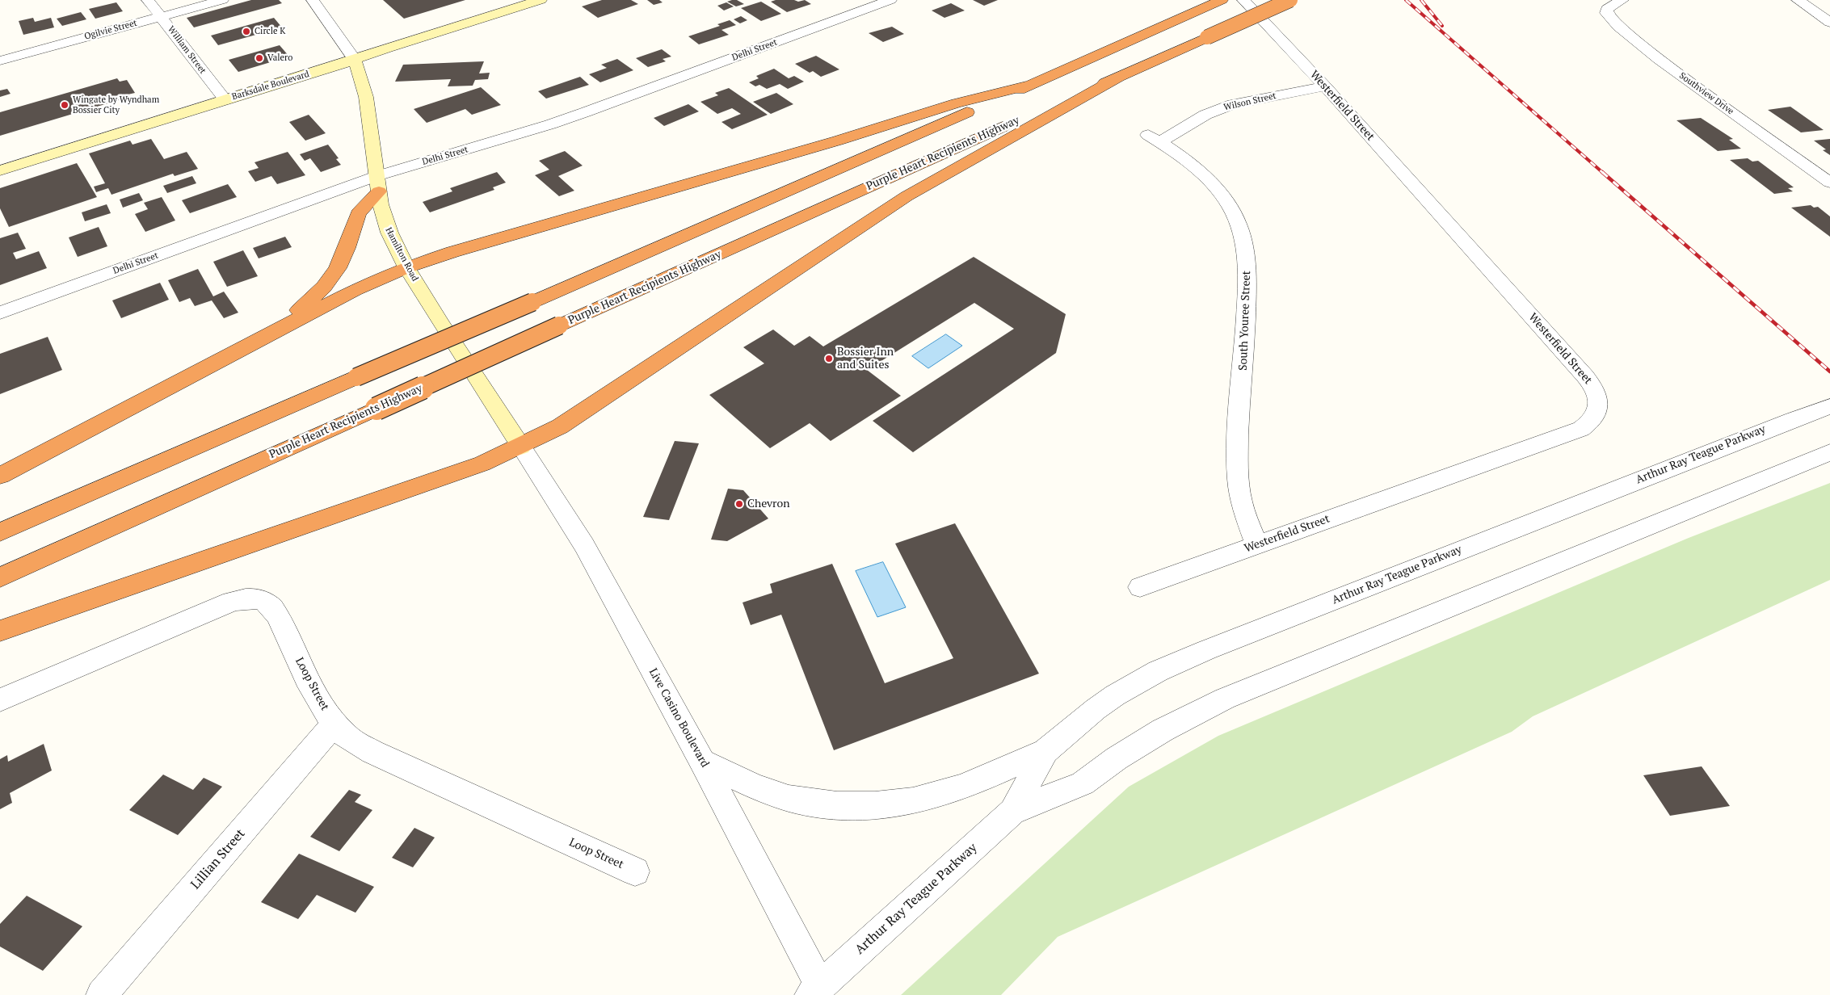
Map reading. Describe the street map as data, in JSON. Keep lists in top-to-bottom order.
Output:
{
  "streets": {
    "highway": ["Purple Heart Recipients Highway"],
    "main road": ["Barksdale Boulevard", "Hamilton Road"],
    "street": [
      "Ogilvie Street",
      "William Street",
      "Delhi Street",
      "Southview Drive",
      "Wilson Street",
      "Westerfield Street",
      "South Youree Street",
      "Arthur Ray Teague Parkway",
      "Loop Street",
      "Live Casino Boulevard",
      "Lillian Street"
    ]
  },
  "crossings": [
    ["Ogilvie Street", "William Street"],
    ["William Street", "Barksdale Boulevard"],
    ["Delhi Street", "Hamilton Road"],
    ["Barksdale Boulevard", "Hamilton Road"],
    ["Wilson Street", "Westerfield Street"],
    ["Wilson Street", "South Youree Street"],
    ["Westerfield Street", "South Youree Street"],
    ["Hamilton Road", "Live Casino Boulevard"],
    ["Arthur Ray Teague Parkway", "Live Casino Boulevard"],
    ["Loop Street", "Lillian Street"]
  ],
  "places": [
    "Circle K",
    "Valero",
    "Wingate by Wyndham Bossier City",
    "Bossier Inn and Suites",
    "Chevron"
  ]
}
